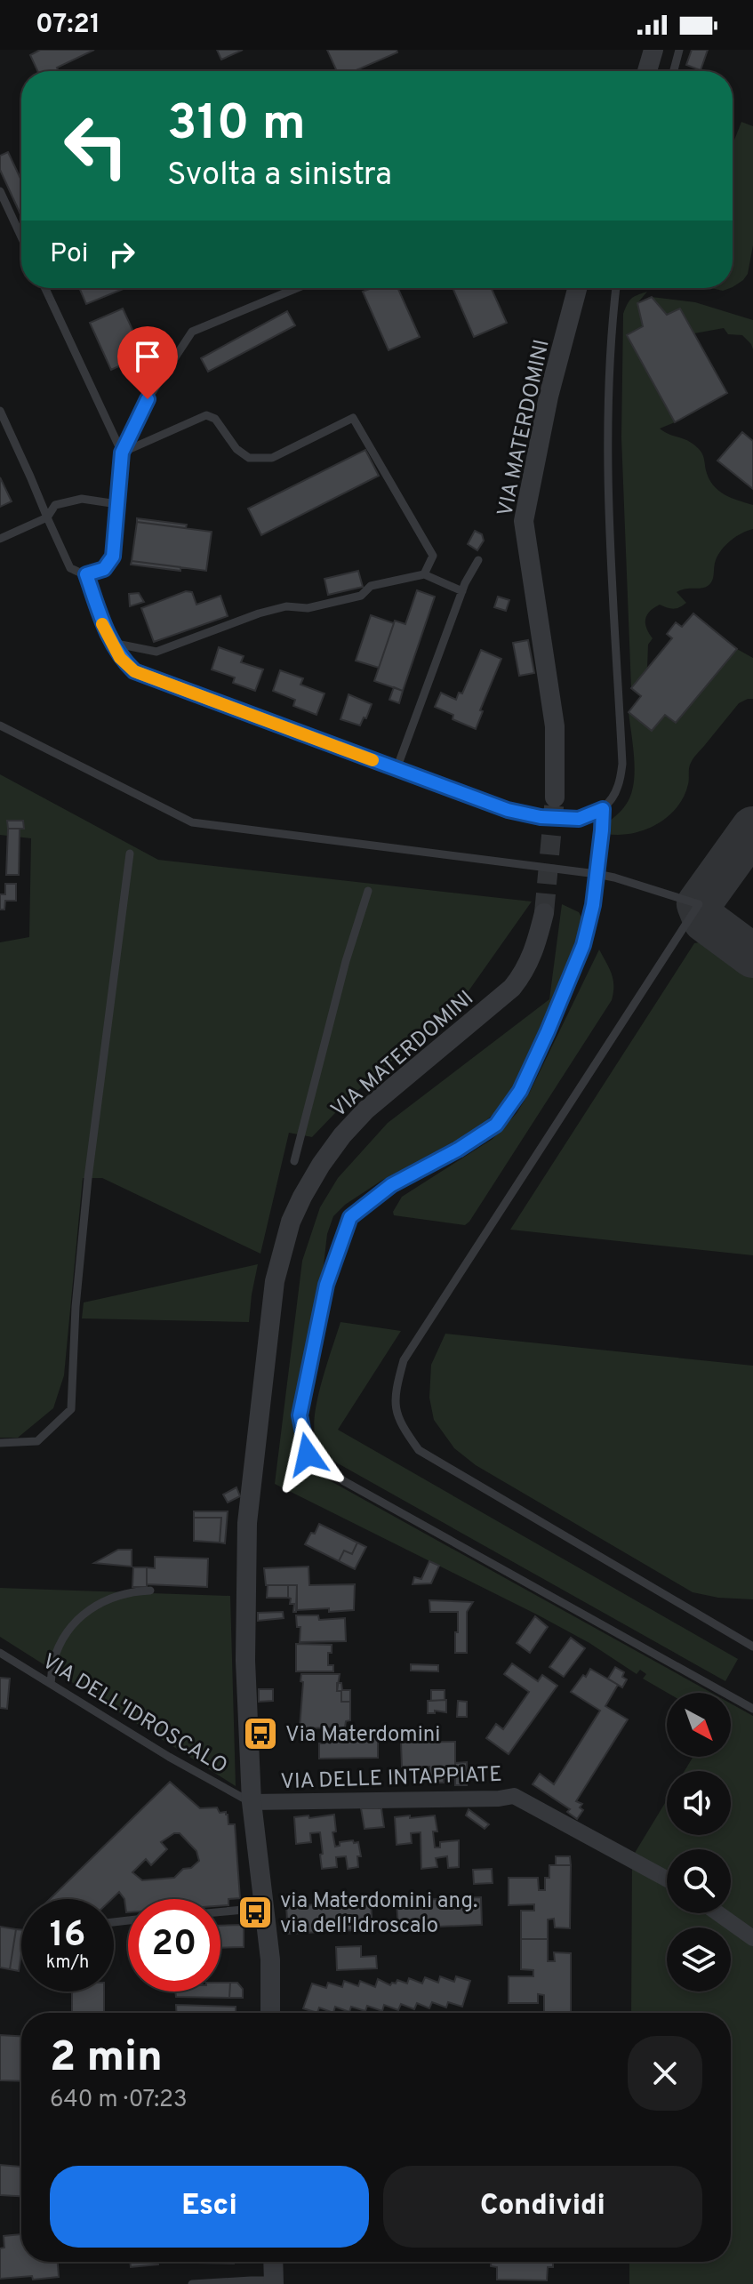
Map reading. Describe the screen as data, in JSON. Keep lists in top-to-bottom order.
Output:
{
  "streets": {
    "street": ["VIA MATERDOMINI", "VIA DELLE INTAPPIATE"],
    "lane": ["VIA DELL'IDROSCALO"]
  },
  "crossings": [
    ["VIA MATERDOMINI", "VIA DELL'IDROSCALO"],
    ["VIA MATERDOMINI", "VIA DELLE INTAPPIATE"],
    ["VIA DELL'IDROSCALO", "VIA DELLE INTAPPIATE"]
  ],
  "places": {
    "bus stop": ["Via Materdomini", "via Materdomini ang. via dell'Idroscalo"]
  },
  "north": "bottom right",
  "page": {
    "status": "07:21",
    "turn": ["310 m", "Svolta a sinistra"],
    "then": "Poi",
    "speed": "16 km/h",
    "limit": "20",
    "heading": ["2 min", "640 m · 07:23"],
    "buttons": ["Esci", "Condividi"]
  }
}
